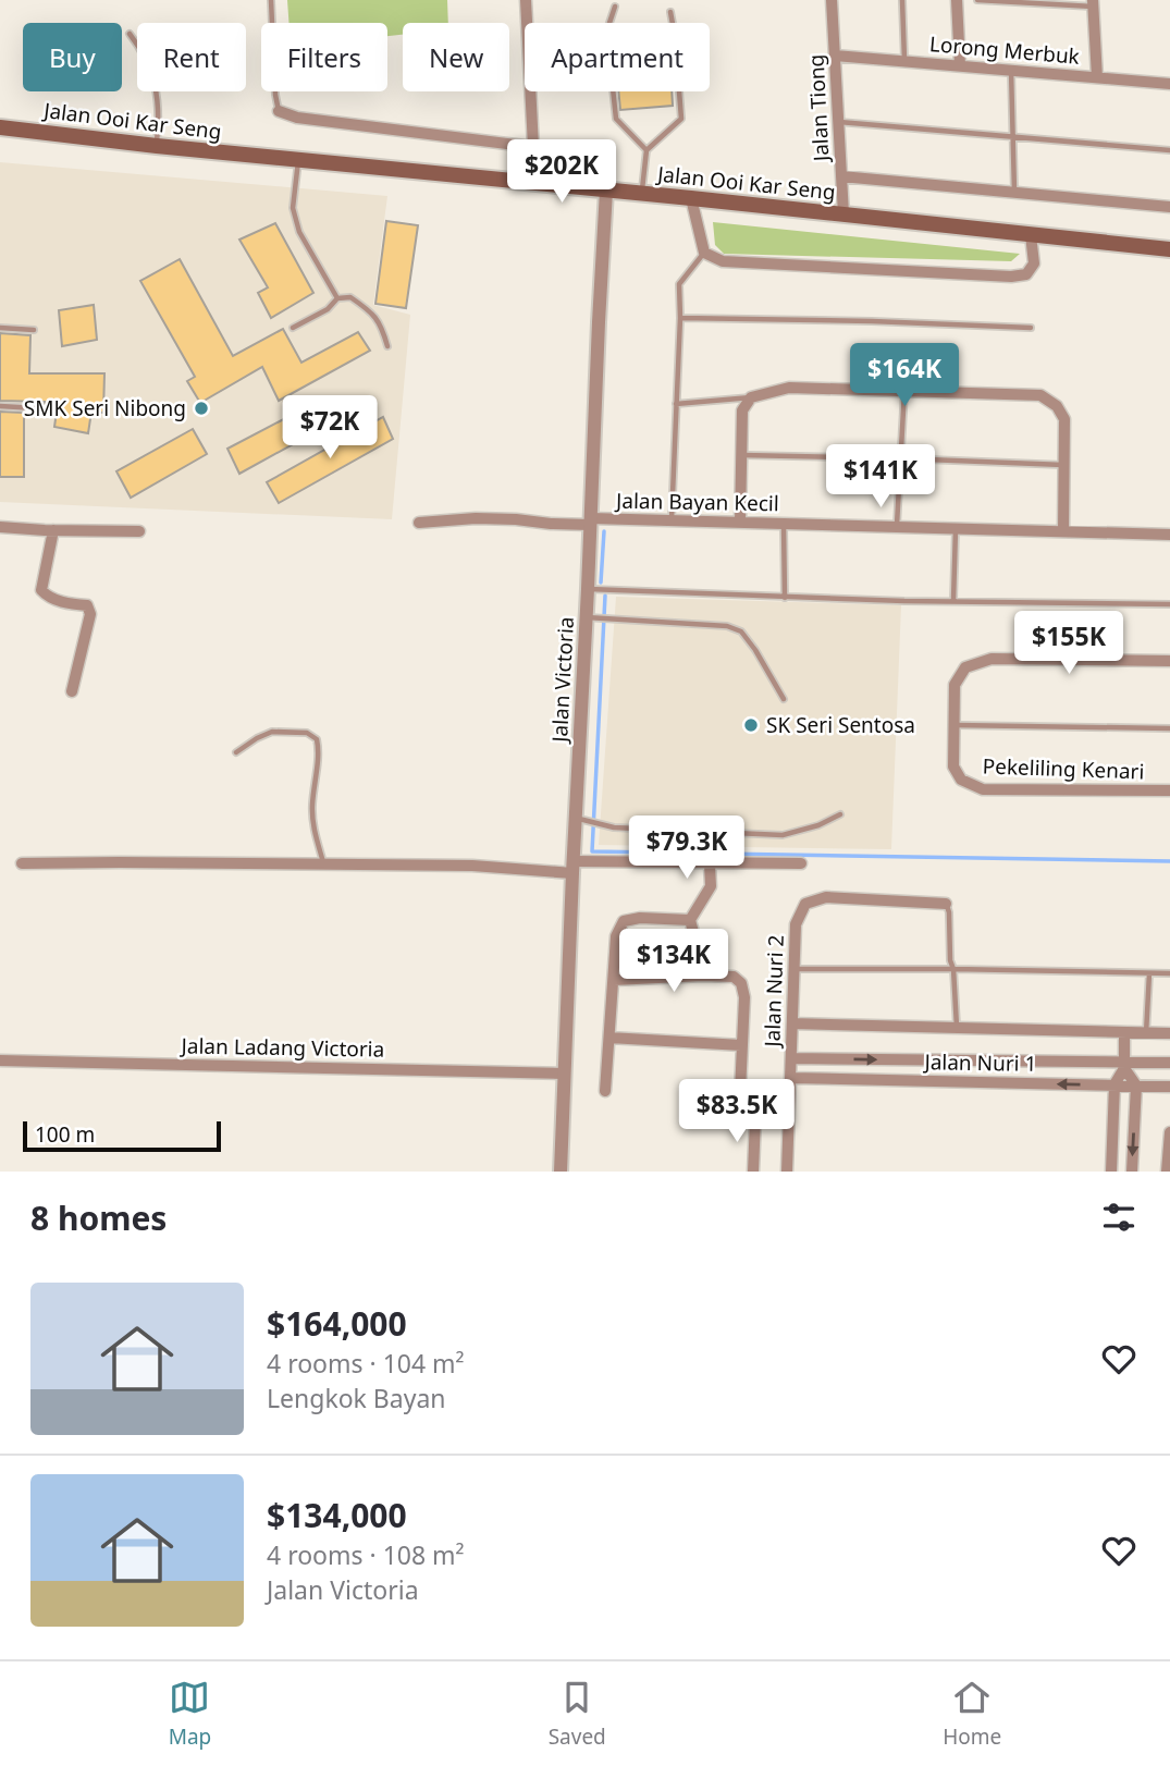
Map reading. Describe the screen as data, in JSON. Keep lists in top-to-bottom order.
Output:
{
  "streets": {
    "main road": ["Jalan Ooi Kar Seng"],
    "street": [
      "Lorong Merbuk",
      "Jalan Tiong",
      "Jalan Bayan Kecil",
      "Jalan Victoria",
      "Pekeliling Kenari",
      "Jalan Nuri 2",
      "Jalan Ladang Victoria",
      "Jalan Nuri 1"
    ]
  },
  "crossings": [
    ["Lorong Merbuk", "Jalan Tiong"],
    ["Jalan Tiong", "Jalan Ooi Kar Seng"],
    ["Jalan Ooi Kar Seng", "Jalan Victoria"],
    ["Jalan Bayan Kecil", "Jalan Victoria"],
    ["Jalan Victoria", "Jalan Ladang Victoria"],
    ["Jalan Nuri 2", "Jalan Nuri 1"]
  ],
  "places": ["SMK Seri Nibong", "SK Seri Sentosa"],
  "scale_bar": "100 m",
  "page": {
    "chip": [
      "Buy",
      "Rent",
      "Filters",
      "New",
      "Apartment"
    ],
    "price": [
      "$202K",
      "$164K",
      "$72K",
      "$141K",
      "$155K",
      "$79.3K",
      "$134K",
      "$83.5K"
    ],
    "scale": "100 m",
    "heading": "8 homes",
    "list": [
      {
        "name": "$164,000",
        "note": "4 rooms · 104 m² · Lengkok Bayan"
      },
      {
        "name": "$134,000",
        "note": "4 rooms · 108 m² · Jalan Victoria"
      }
    ],
    "tabs": ["Map", "Saved", "Home"]
  }
}
